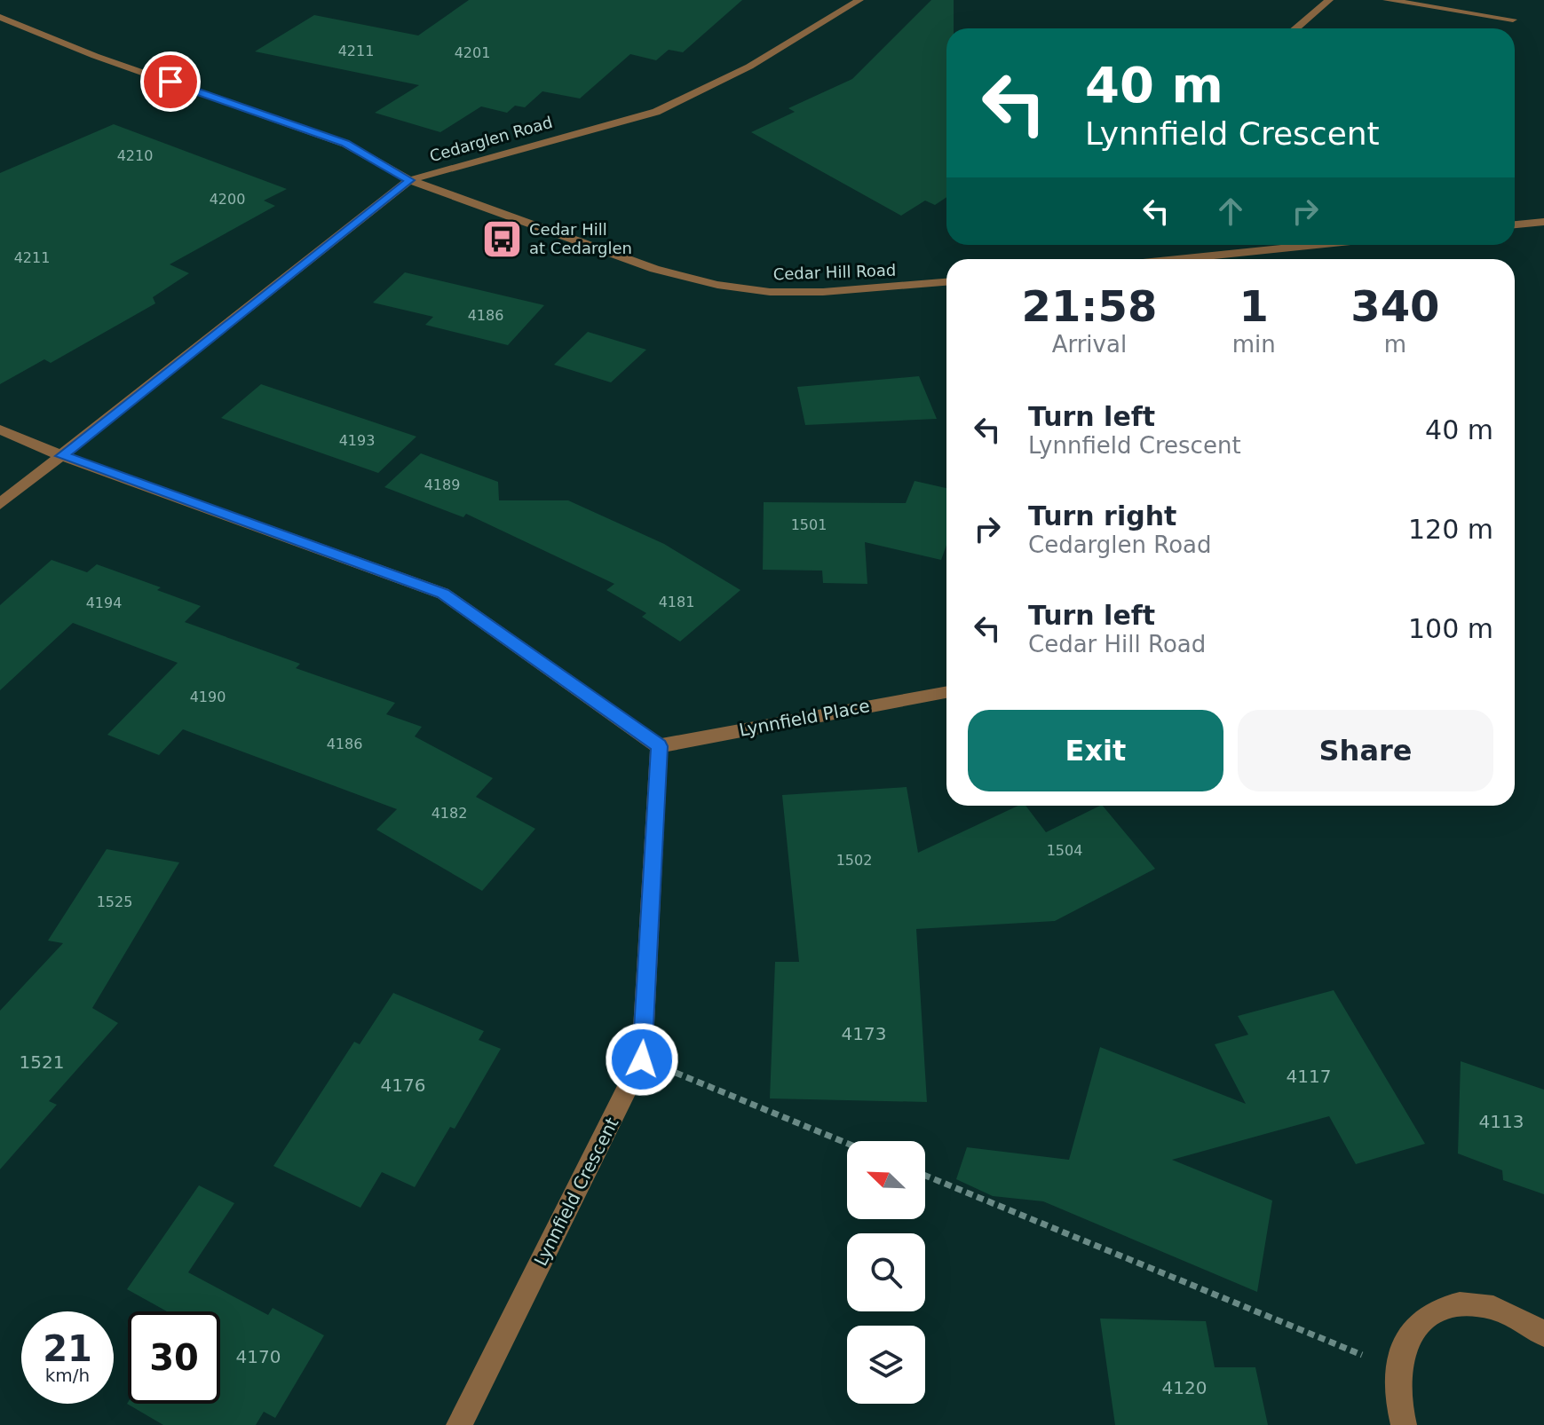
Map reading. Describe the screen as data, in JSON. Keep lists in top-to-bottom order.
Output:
{
  "streets": {
    "street": [
      "Cedarglen Road",
      "Cedar Hill Road",
      "Lynnfield Place",
      "Lynnfield Crescent"
    ]
  },
  "crossings": [
    ["Cedarglen Road", "Cedar Hill Road"],
    ["Lynnfield Place", "Lynnfield Crescent"]
  ],
  "places": {
    "bus stop": ["Cedar Hill at Cedarglen"]
  },
  "house_numbers": [
    "4211",
    "4201",
    "4210",
    "4200",
    "4211",
    "4186",
    "4193",
    "4189",
    "1501",
    "4181",
    "4194",
    "4190",
    "4186",
    "4182",
    "1504",
    "1502",
    "1525",
    "4173",
    "1521",
    "4117",
    "4176",
    "4113",
    "4170",
    "4120"
  ],
  "north": "top left",
  "page": {
    "turn": ["40 m", "Lynnfield Crescent"],
    "eta": [
      "21:58",
      "Arrival",
      "1",
      "min",
      "340",
      "m"
    ],
    "list": [
      {
        "name": "Turn left",
        "note": "Lynnfield Crescent",
        "value": "40 m"
      },
      {
        "name": "Turn right",
        "note": "Cedarglen Road",
        "value": "120 m"
      },
      {
        "name": "Turn left",
        "note": "Cedar Hill Road",
        "value": "100 m"
      }
    ],
    "buttons": ["Exit", "Share"],
    "speed": "21 km/h",
    "limit": "30"
  }
}
